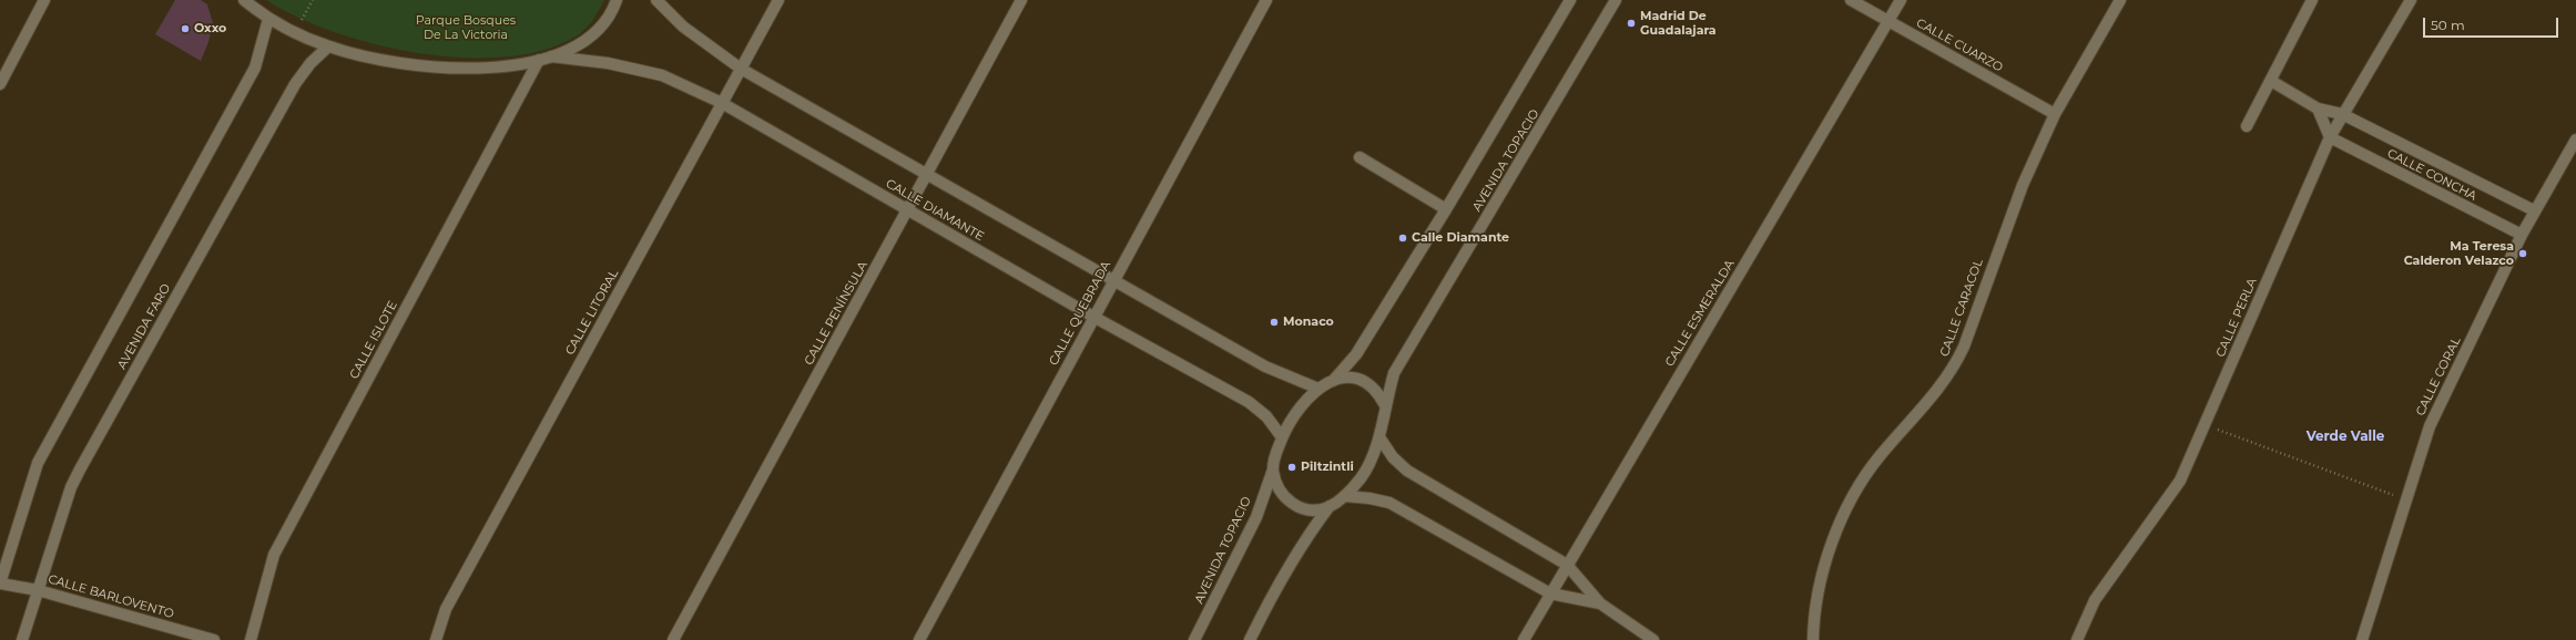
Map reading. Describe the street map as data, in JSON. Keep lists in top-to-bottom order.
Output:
{
  "streets": {
    "street": [
      "CALLE CUARZO",
      "AVENIDA TOPACIO",
      "CALLE CONCHA",
      "CALLE DIAMANTE",
      "CALLE CARACOL",
      "CALLE LITORAL",
      "CALLE PENÍNSULA",
      "CALLE QUEBRADA",
      "CALLE ESMERALDA",
      "CALLE PERLA",
      "AVENIDA FARO",
      "CALLE ISLOTE",
      "CALLE CORAL",
      "CALLE BARLOVENTO"
    ]
  },
  "crossings": [
    ["CALLE CUARZO", "CALLE CARACOL"],
    ["CALLE CUARZO", "CALLE ESMERALDA"],
    ["AVENIDA TOPACIO", "CALLE DIAMANTE"],
    ["CALLE CONCHA", "CALLE PERLA"],
    ["CALLE CONCHA", "CALLE CORAL"],
    ["CALLE DIAMANTE", "CALLE LITORAL"],
    ["CALLE DIAMANTE", "CALLE PENÍNSULA"],
    ["CALLE DIAMANTE", "CALLE QUEBRADA"],
    ["AVENIDA FARO", "CALLE BARLOVENTO"]
  ],
  "districts": ["Verde Valle"],
  "parks": ["Parque Bosques De La Victoria"],
  "places": [
    "Madrid De Guadalajara",
    "Oxxo",
    "Calle Diamante",
    "Ma Teresa Calderon Velazco",
    "Monaco",
    "Piltzintli"
  ],
  "scale_bar": "50 m"
}
